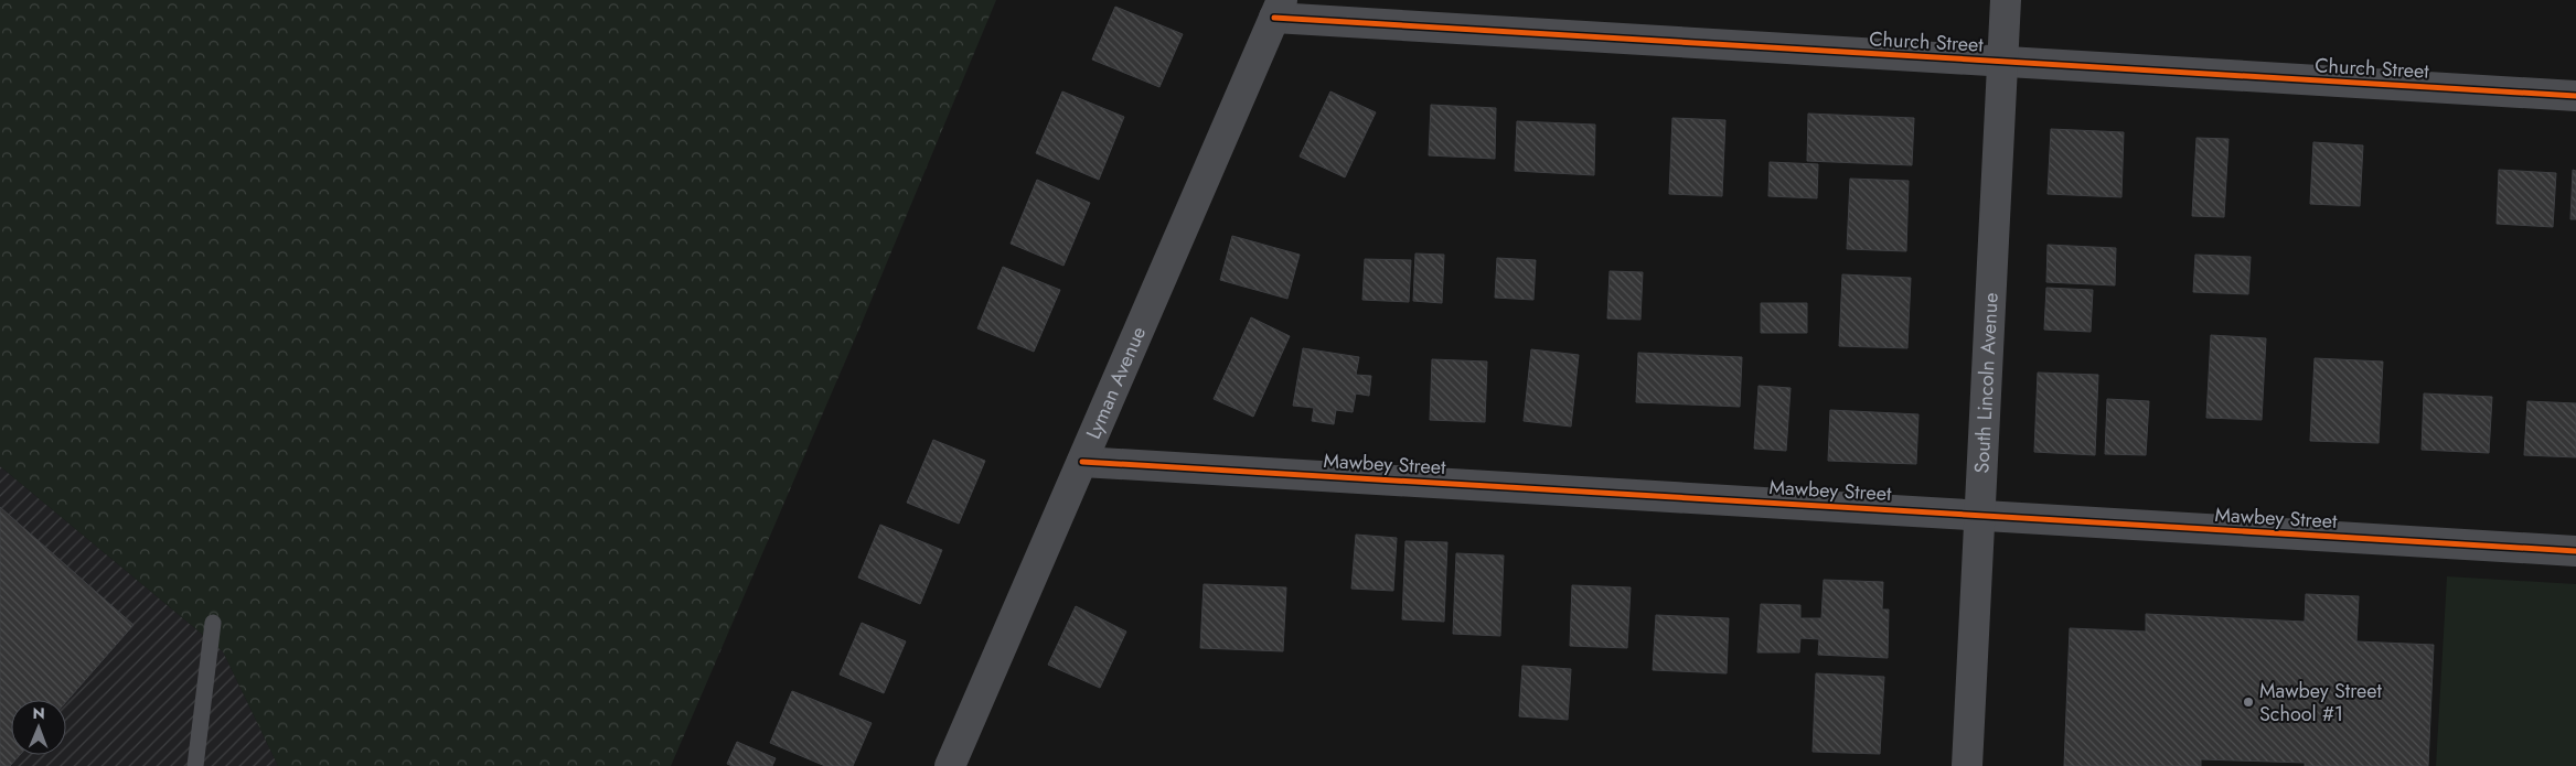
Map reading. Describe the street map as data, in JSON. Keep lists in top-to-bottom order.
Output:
{
  "streets": {
    "street": [
      "Church Street",
      "South Lincoln Avenue",
      "Lyman Avenue",
      "Mawbey Street"
    ]
  },
  "crossings": [
    ["Church Street", "South Lincoln Avenue"],
    ["Church Street", "Lyman Avenue"],
    ["South Lincoln Avenue", "Mawbey Street"],
    ["Lyman Avenue", "Mawbey Street"]
  ],
  "places": ["Mawbey Street School #1"],
  "north": "top"
}
